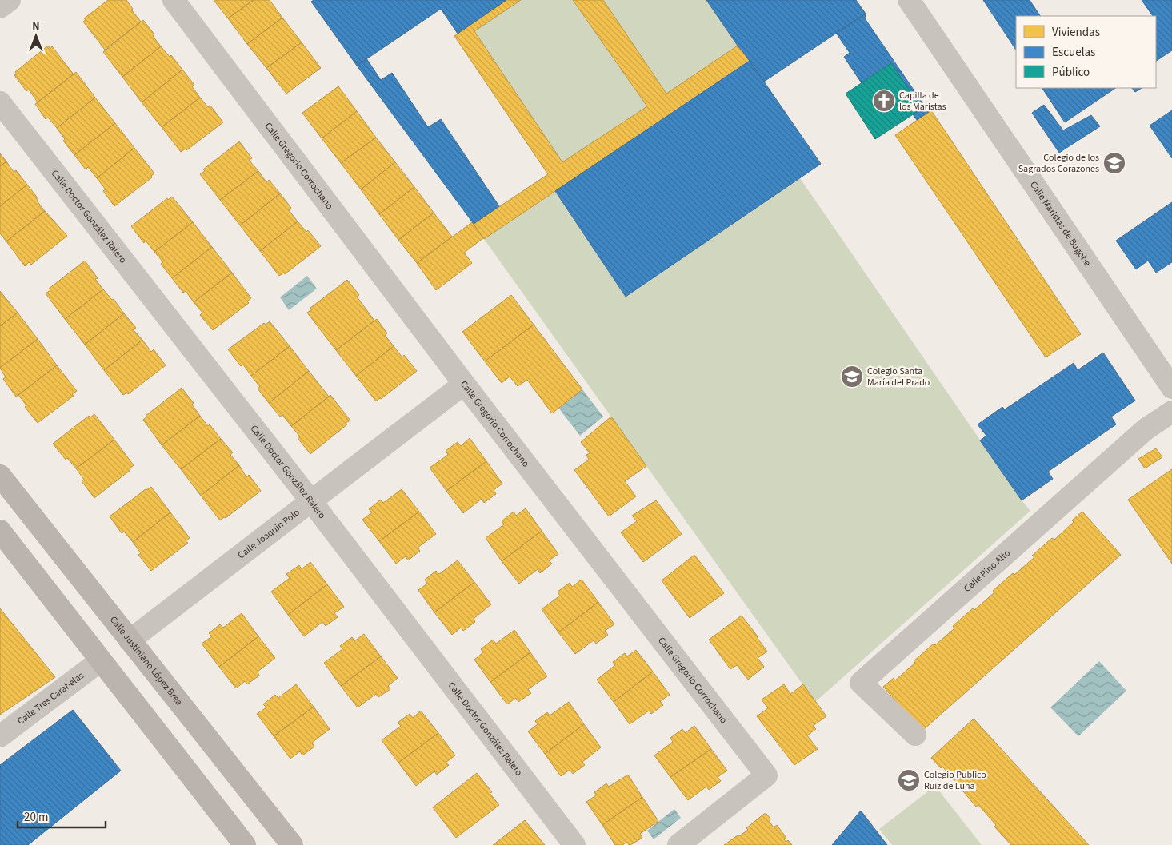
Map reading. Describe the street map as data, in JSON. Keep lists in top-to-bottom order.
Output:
{
  "streets": {
    "street": [
      "Calle Gregorio Corrochano",
      "Calle Doctor González Ralero",
      "Calle Maristas de Bugobe",
      "Calle Joaquin Polo",
      "Calle Pino Alto",
      "Calle Justiniano López Brea",
      "Calle Tres Carabelas"
    ]
  },
  "crossings": [
    ["Calle Gregorio Corrochano", "Calle Joaquin Polo"],
    ["Calle Doctor González Ralero", "Calle Joaquin Polo"],
    ["Calle Joaquin Polo", "Calle Justiniano López Brea"]
  ],
  "places": {
    "church": ["Capilla de los Maristas"],
    "school or university": ["Colegio de los Sagrados Corazones", "Colegio Santa María del Prado", "Colegio Publico Ruiz de Luna"]
  },
  "legend": ["Viviendas", "Escuelas", "Público"],
  "scale_bar": "20 m",
  "north": "top"
}
